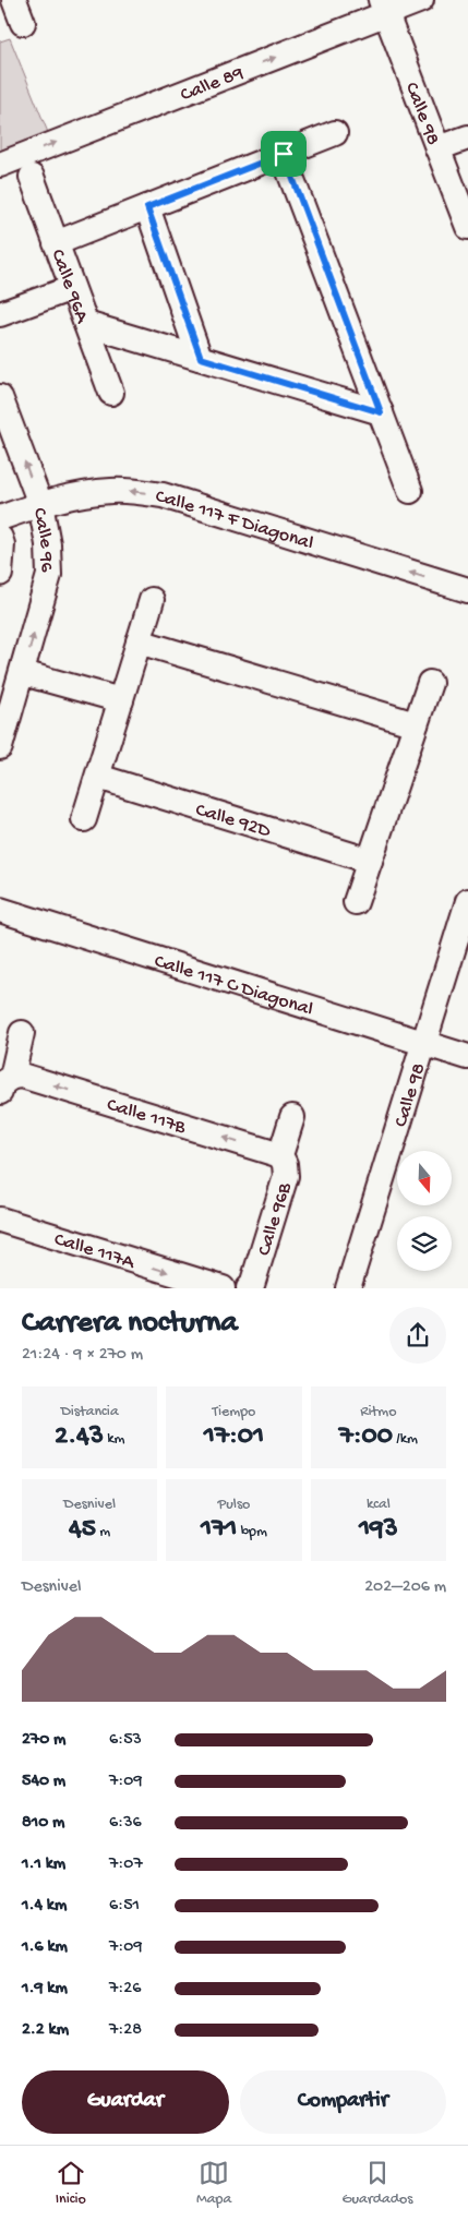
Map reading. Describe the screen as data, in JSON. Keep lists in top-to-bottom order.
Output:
{
  "streets": {
    "street": [
      "Calle 89",
      "Calle 98",
      "Calle 96A",
      "Calle 117 F Diagonal",
      "Calle 96",
      "Calle 92D",
      "Calle 117 C Diagonal",
      "Calle 117B",
      "Calle 96B",
      "Calle 117A"
    ]
  },
  "crossings": [
    ["Calle 89", "Calle 98"],
    ["Calle 98", "Calle 117 C Diagonal"],
    ["Calle 117 F Diagonal", "Calle 96"],
    ["Calle 117B", "Calle 96B"]
  ],
  "one_way": ["Calle 117B", "Calle 117A"],
  "north": "bottom",
  "page": {
    "heading": ["Carrera nocturna", "21:24 · 9 × 270 m"],
    "stats": [
      ["Distancia", "2.43 km"],
      ["Tiempo", "17:01"],
      ["Ritmo", "7:00 /km"],
      ["Desnivel", "45 m"],
      ["Pulso", "171 bpm"],
      ["kcal", "193"]
    ],
    "chart": ["Desnivel", "202–206 m"],
    "list": [
      {
        "name": "270 m",
        "note": "6:53"
      },
      {
        "name": "540 m",
        "note": "7:09"
      },
      {
        "name": "810 m",
        "note": "6:36"
      },
      {
        "name": "1.1 km",
        "note": "7:07"
      },
      {
        "name": "1.4 km",
        "note": "6:51"
      },
      {
        "name": "1.6 km",
        "note": "7:09"
      },
      {
        "name": "1.9 km",
        "note": "7:26"
      },
      {
        "name": "2.2 km",
        "note": "7:28"
      }
    ],
    "buttons": ["Guardar", "Compartir"],
    "tabs": ["Inicio", "Mapa", "Guardados"]
  }
}
